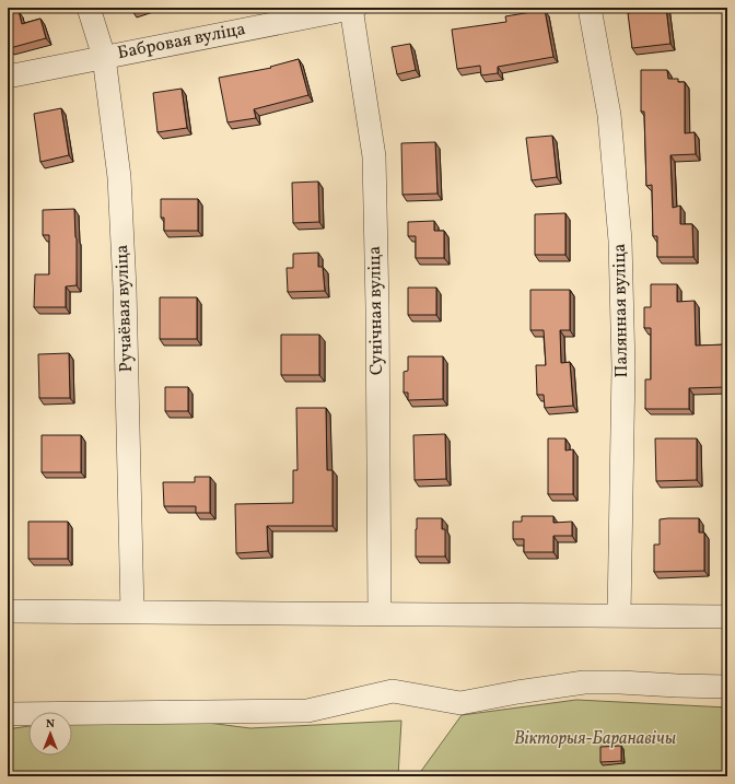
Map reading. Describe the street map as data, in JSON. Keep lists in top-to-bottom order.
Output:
{
  "streets": {
    "street": [
      "Бабровая вуліца",
      "Ручаёвая вуліца",
      "Сунічная вуліца",
      "Палянная вуліца"
    ]
  },
  "crossings": [
    ["Бабровая вуліца", "Ручаёвая вуліца"],
    ["Бабровая вуліца", "Сунічная вуліца"]
  ],
  "parks": ["Вікторыя-Баранавічы"],
  "north": "top"
}
